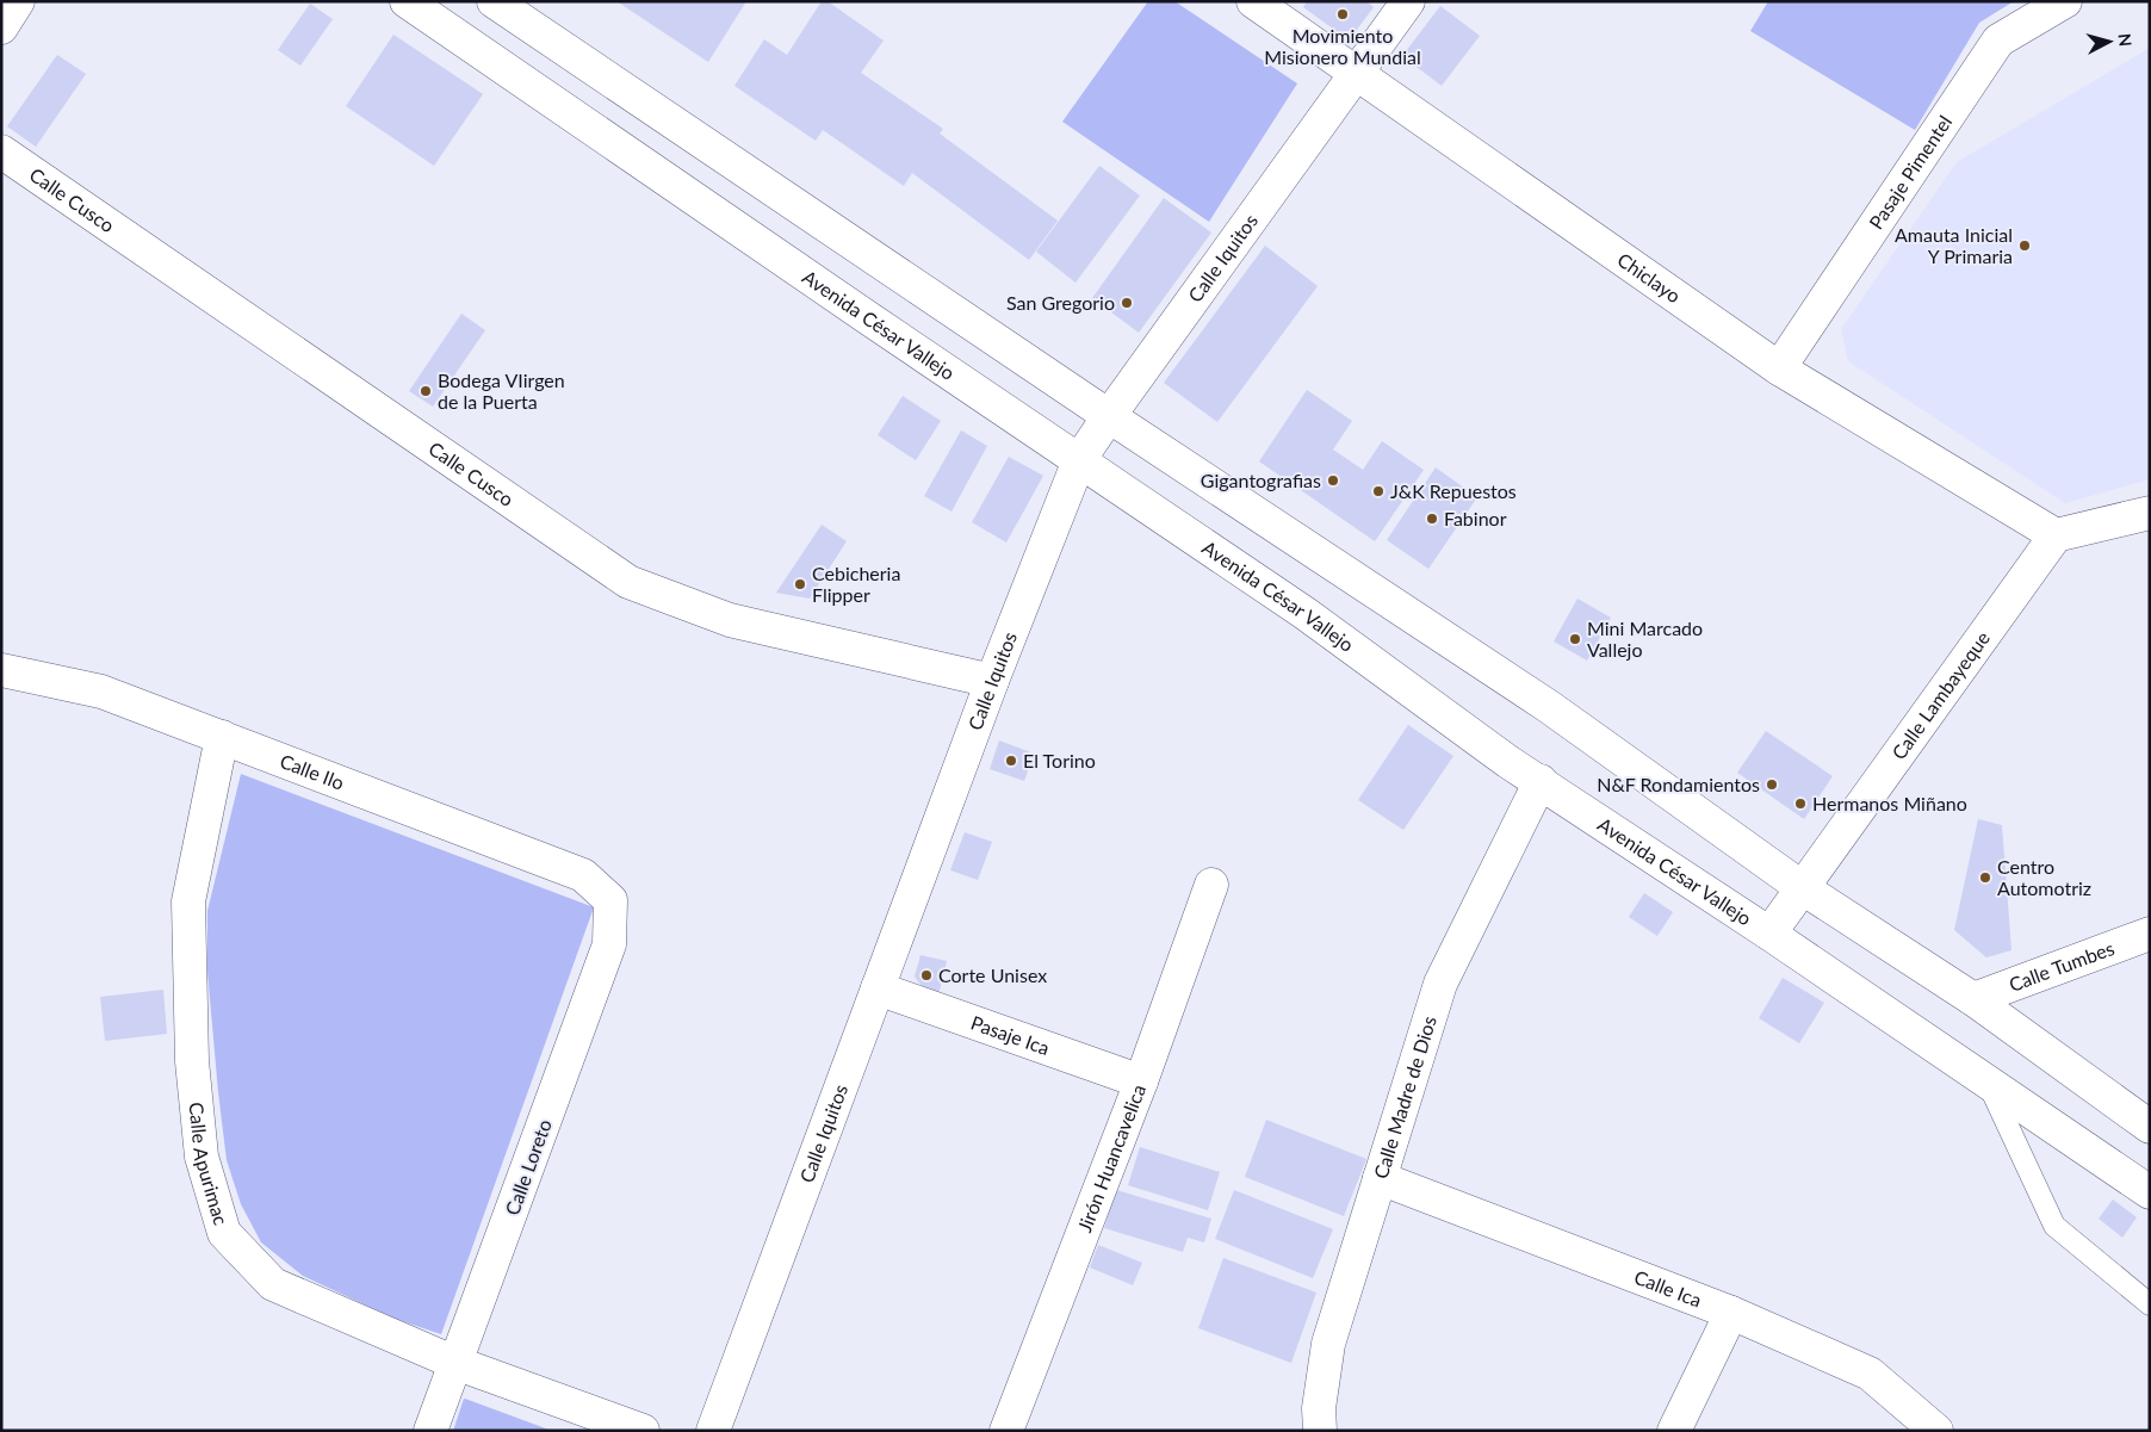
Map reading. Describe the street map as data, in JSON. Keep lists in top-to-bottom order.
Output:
{
  "streets": {
    "street": [
      "Pasaje Pimentel",
      "Calle Cusco",
      "Calle Iquitos",
      "Chiclayo",
      "Avenida César Vallejo",
      "Calle Lambayeque",
      "Calle Ilo",
      "Calle Tumbes",
      "Pasaje Ica",
      "Calle Madre de Dios",
      "Jirón Huancavelica",
      "Calle Apurimac",
      "Calle Loreto",
      "Calle Ica"
    ]
  },
  "crossings": [
    ["Pasaje Pimentel", "Chiclayo"],
    ["Calle Cusco", "Calle Iquitos"],
    ["Calle Iquitos", "Chiclayo"],
    ["Calle Iquitos", "Avenida César Vallejo"],
    ["Calle Iquitos", "Pasaje Ica"],
    ["Chiclayo", "Calle Lambayeque"],
    ["Avenida César Vallejo", "Calle Lambayeque"],
    ["Avenida César Vallejo", "Calle Madre de Dios"],
    ["Calle Ilo", "Calle Apurimac"],
    ["Calle Ilo", "Calle Loreto"],
    ["Pasaje Ica", "Jirón Huancavelica"],
    ["Calle Madre de Dios", "Calle Ica"],
    ["Calle Apurimac", "Calle Loreto"]
  ],
  "places": [
    "Movimiento Misionero Mundial",
    "Amauta Inicial Y Primaria",
    "San Gregorio",
    "Bodega VIirgen de la Puerta",
    "Gigantografias",
    "J&K Repuestos",
    "Fabinor",
    "Cebicheria Flipper",
    "Mini Marcado Vallejo",
    "El Torino",
    "N&F Rondamientos",
    "Hermanos Miñano",
    "Centro Automotriz",
    "Corte Unisex"
  ],
  "north": "right"
}
